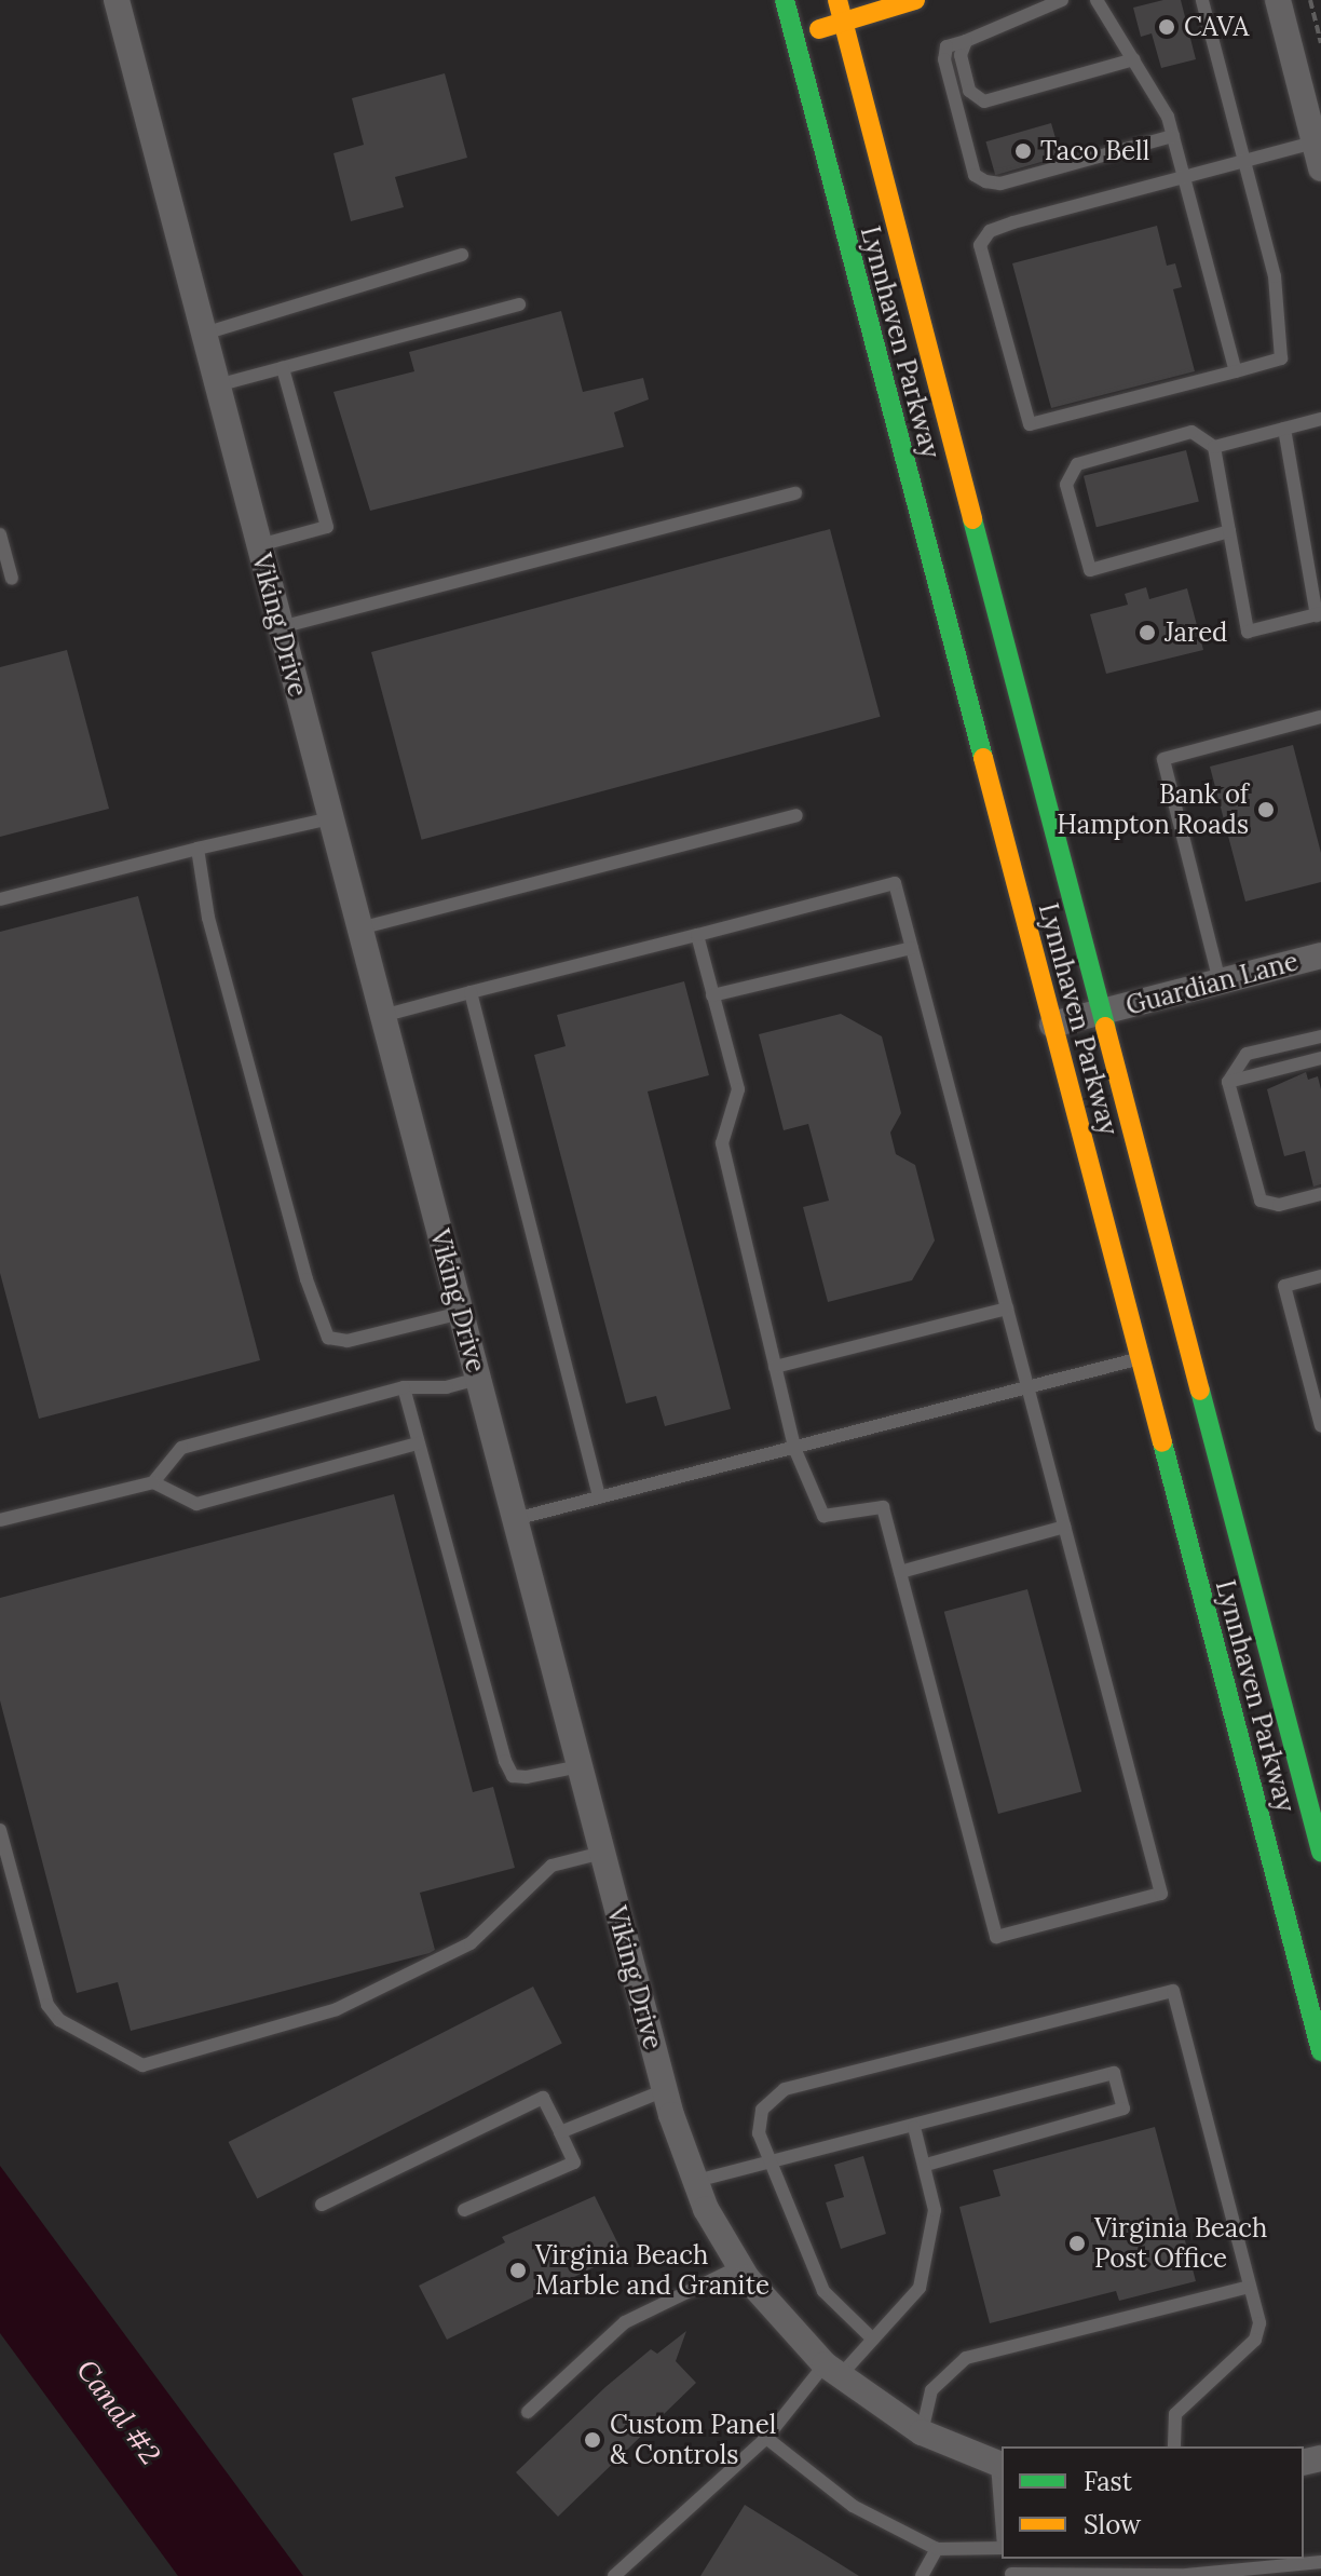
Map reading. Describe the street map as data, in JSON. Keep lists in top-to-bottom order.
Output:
{
  "streets": {
    "main road": ["Lynnhaven Parkway"],
    "street": ["Viking Drive", "Guardian Lane"]
  },
  "crossings": [
    ["Lynnhaven Parkway", "Guardian Lane"]
  ],
  "water": ["Canal #2"],
  "places": [
    "CAVA",
    "Taco Bell",
    "Jared",
    "Bank of Hampton Roads",
    "Virginia Beach Post Office",
    "Virginia Beach Marble and Granite",
    "Custom Panel & Controls"
  ],
  "legend": ["Fast", "Slow"]
}
